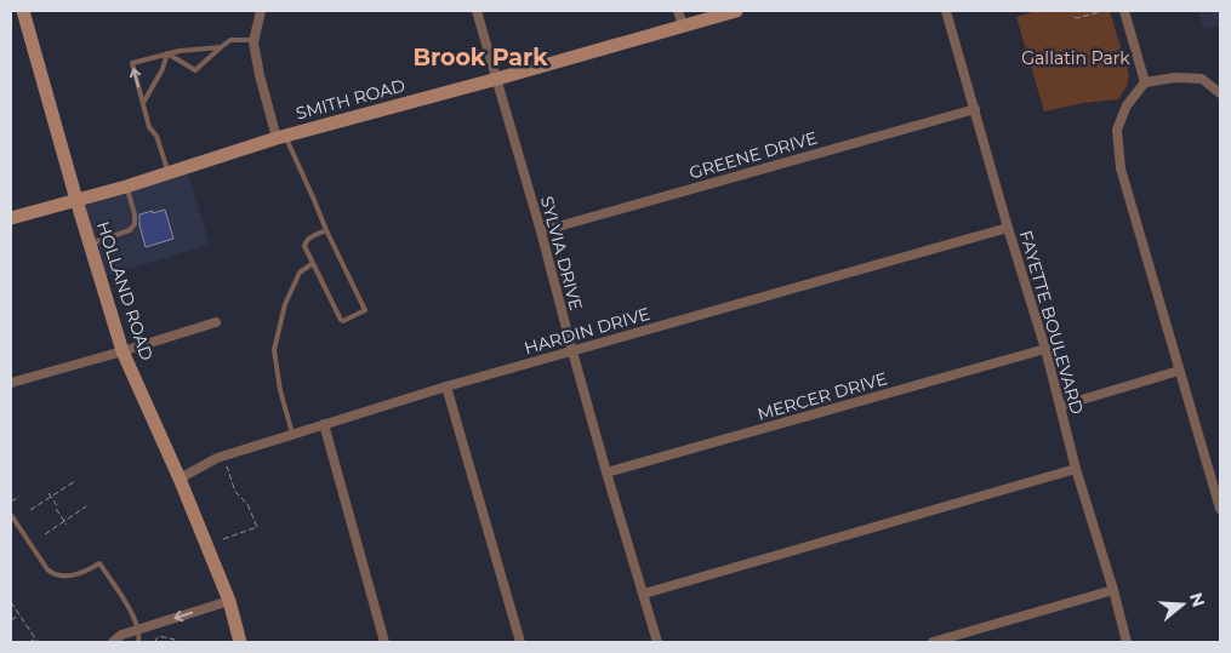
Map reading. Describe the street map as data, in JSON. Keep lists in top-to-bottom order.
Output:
{
  "streets": {
    "main road": ["SMITH ROAD", "HOLLAND ROAD"],
    "street": [
      "GREENE DRIVE",
      "SYLVIA DRIVE",
      "FAYETTE BOULEVARD",
      "HARDIN DRIVE",
      "MERCER DRIVE"
    ]
  },
  "crossings": [
    ["SMITH ROAD", "SYLVIA DRIVE"],
    ["SMITH ROAD", "HOLLAND ROAD"],
    ["GREENE DRIVE", "SYLVIA DRIVE"],
    ["GREENE DRIVE", "FAYETTE BOULEVARD"],
    ["SYLVIA DRIVE", "HARDIN DRIVE"],
    ["SYLVIA DRIVE", "MERCER DRIVE"],
    ["HOLLAND ROAD", "HARDIN DRIVE"],
    ["FAYETTE BOULEVARD", "HARDIN DRIVE"],
    ["FAYETTE BOULEVARD", "MERCER DRIVE"]
  ],
  "districts": ["Brook Park"],
  "parks": ["Gallatin Park"],
  "north": "right"
}
